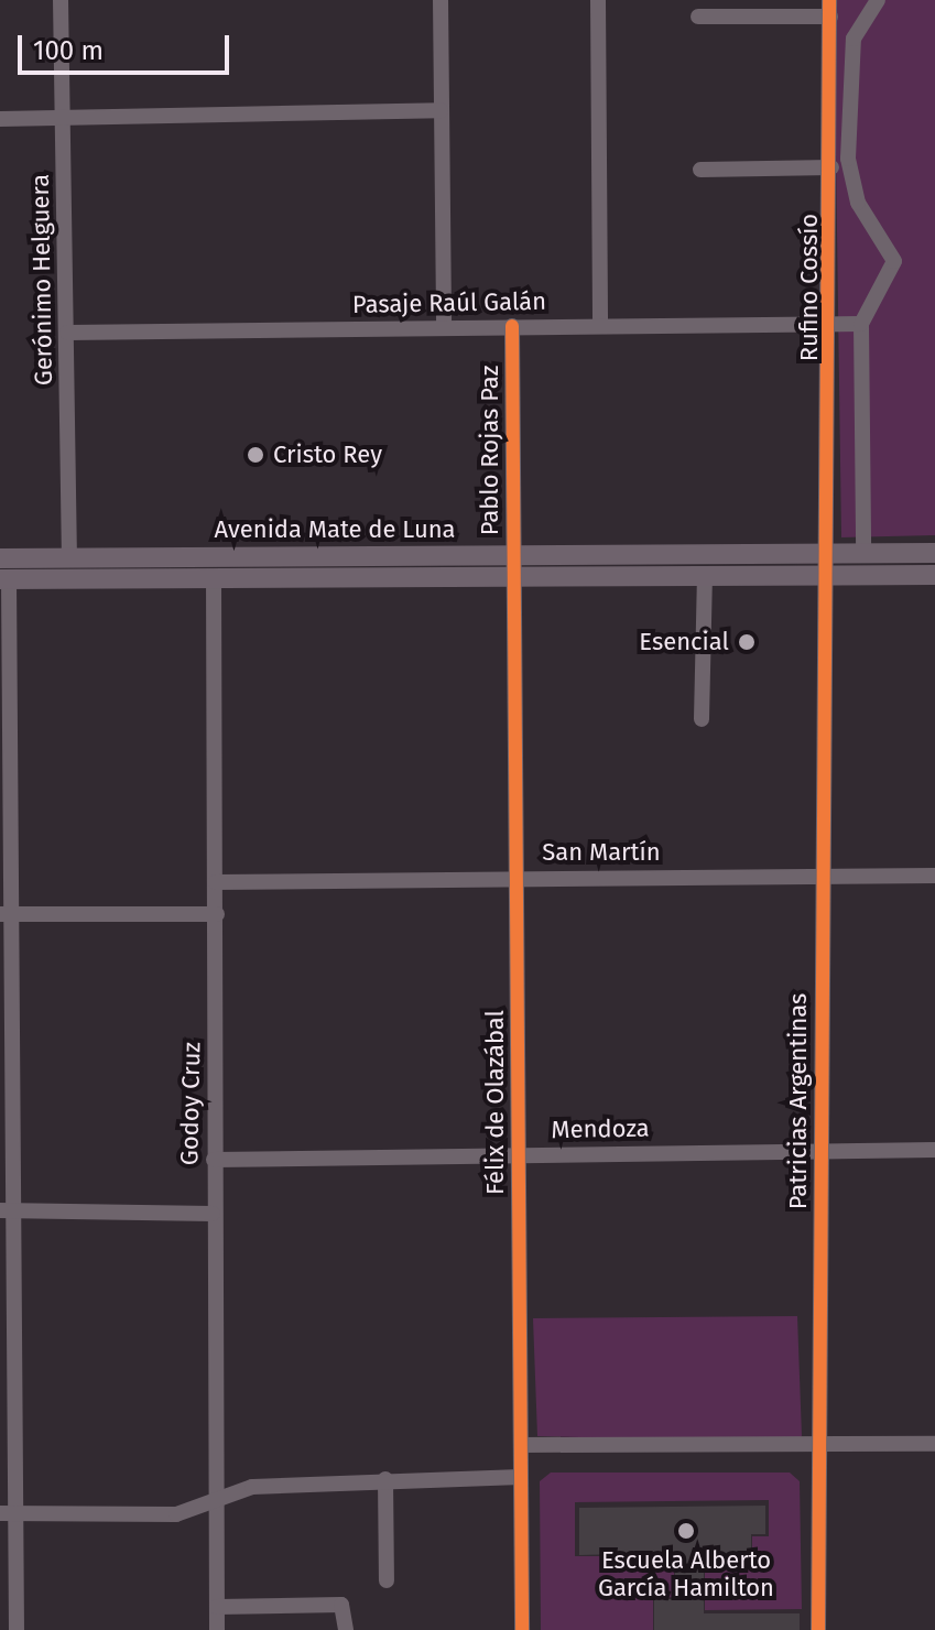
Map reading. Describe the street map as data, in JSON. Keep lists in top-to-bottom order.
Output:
{
  "streets": {
    "main road": ["Avenida Mate de Luna"],
    "street": [
      "Gerónimo Helguera",
      "Rufino Cossío",
      "Pasaje Raúl Galán",
      "Pablo Rojas Paz",
      "San Martín",
      "Patricias Argentinas",
      "Félix de Olazábal",
      "Godoy Cruz",
      "Mendoza"
    ]
  },
  "crossings": [
    ["Gerónimo Helguera", "Pasaje Raúl Galán"],
    ["Gerónimo Helguera", "Avenida Mate de Luna"],
    ["Rufino Cossío", "Pasaje Raúl Galán"],
    ["Rufino Cossío", "Avenida Mate de Luna"],
    ["Rufino Cossío", "Patricias Argentinas"],
    ["Pasaje Raúl Galán", "Pablo Rojas Paz"],
    ["Pablo Rojas Paz", "Avenida Mate de Luna"],
    ["Pablo Rojas Paz", "Félix de Olazábal"],
    ["Avenida Mate de Luna", "Patricias Argentinas"],
    ["Avenida Mate de Luna", "Félix de Olazábal"],
    ["Avenida Mate de Luna", "Godoy Cruz"],
    ["San Martín", "Patricias Argentinas"],
    ["San Martín", "Félix de Olazábal"],
    ["San Martín", "Godoy Cruz"],
    ["Patricias Argentinas", "Mendoza"],
    ["Félix de Olazábal", "Mendoza"],
    ["Godoy Cruz", "Mendoza"]
  ],
  "places": ["Cristo Rey", "Esencial", "Escuela Alberto García Hamilton"],
  "scale_bar": "100 m"
}
